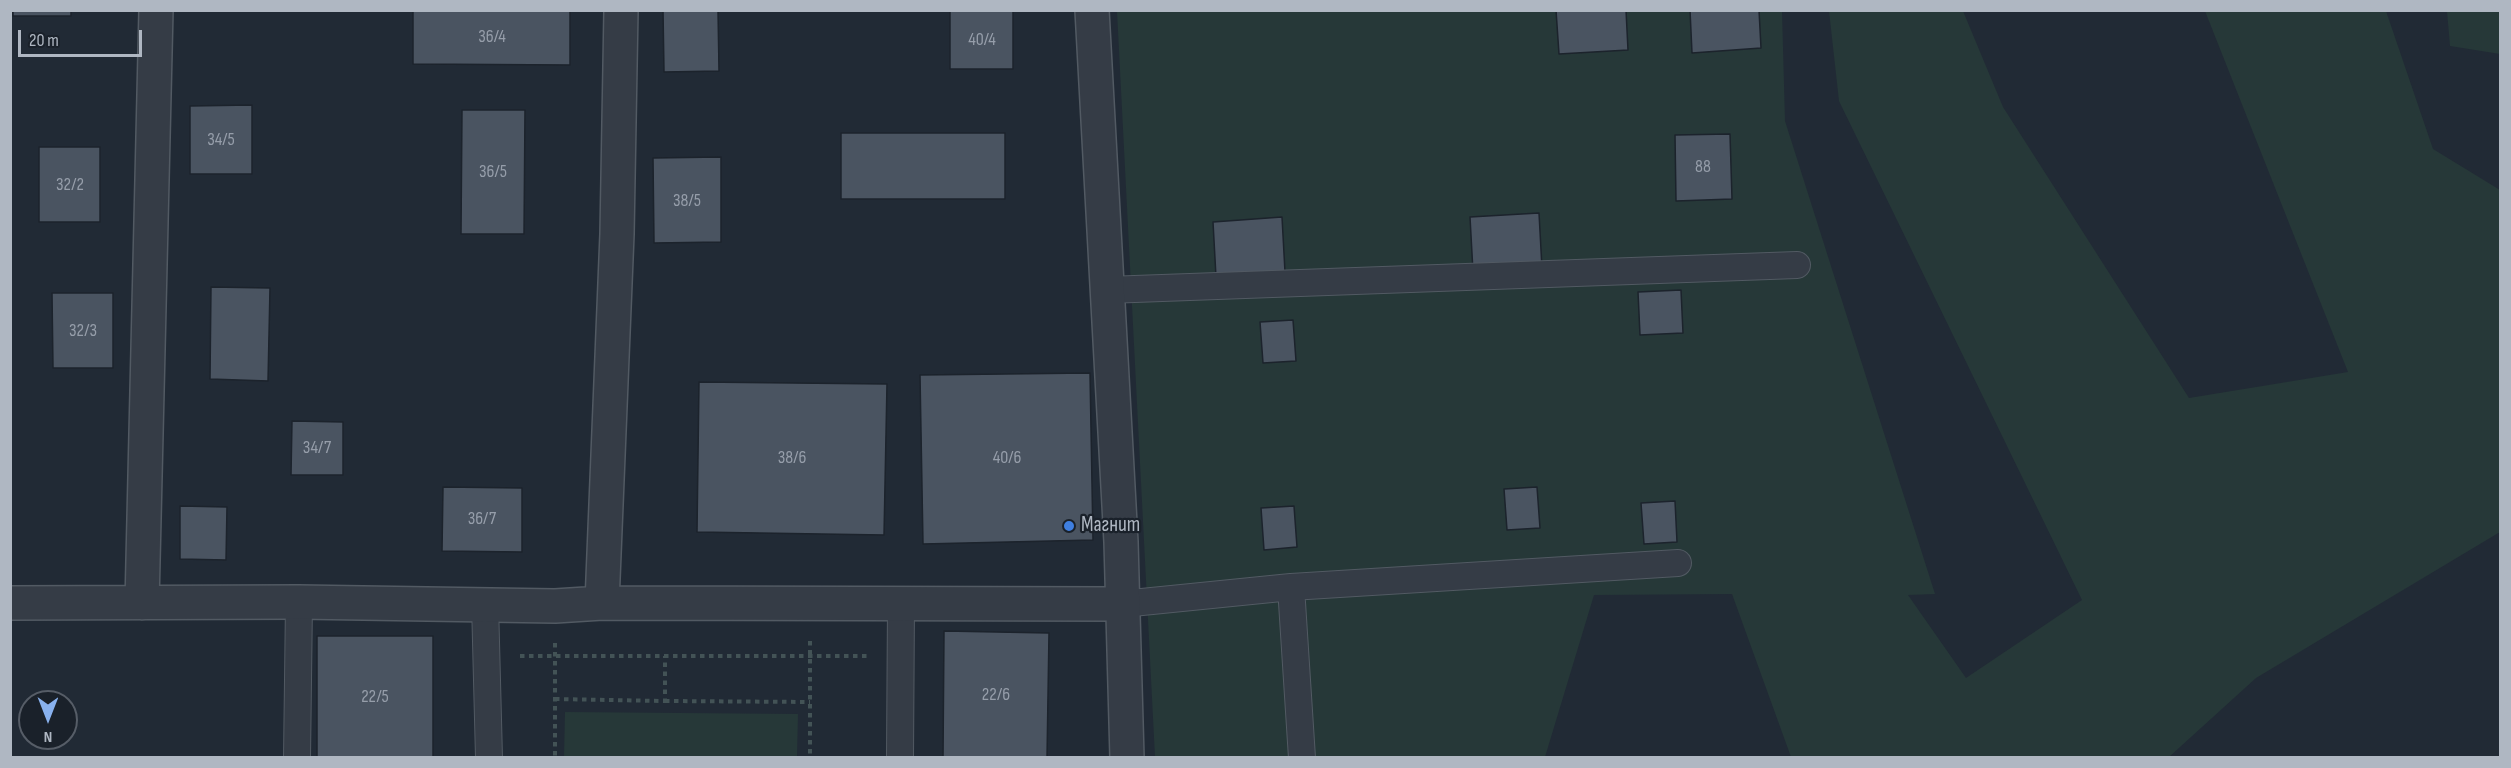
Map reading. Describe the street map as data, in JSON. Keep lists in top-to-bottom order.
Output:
{
  "places": ["Магнит"],
  "house_numbers": [
    "36/4",
    "40/4",
    "34/5",
    "88",
    "36/5",
    "32/2",
    "38/5",
    "32/3",
    "34/7",
    "38/6",
    "40/6",
    "36/7",
    "22/6",
    "22/5"
  ],
  "scale_bar": "20 m",
  "north": "bottom"
}
